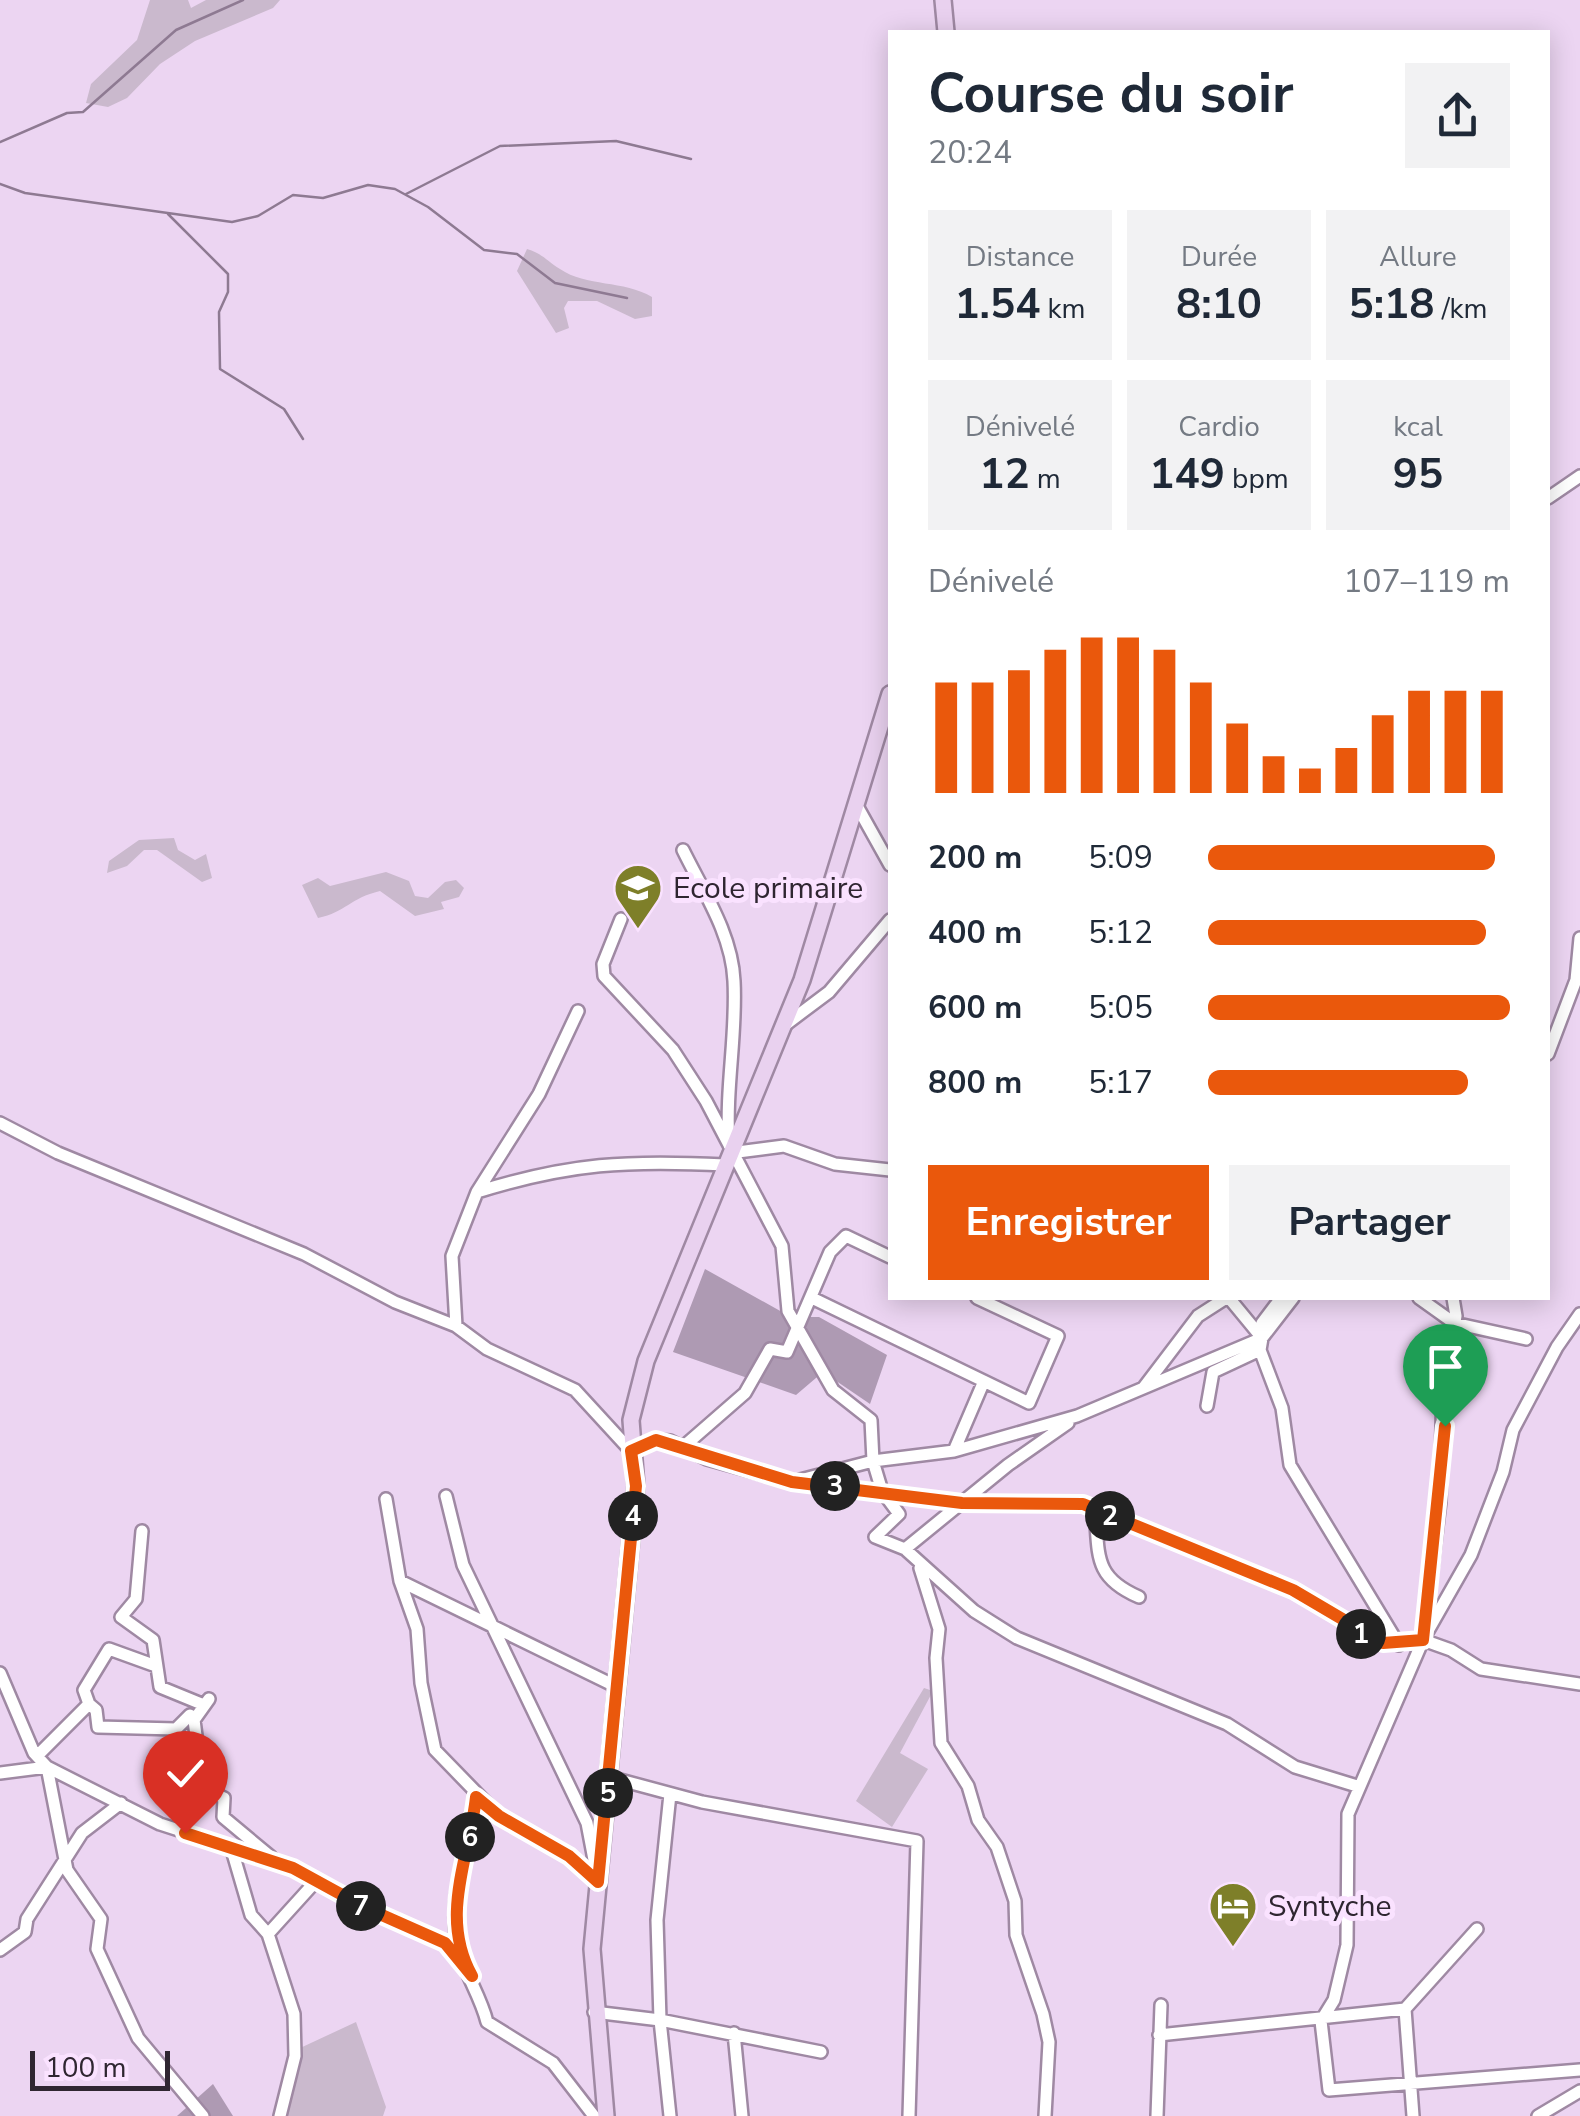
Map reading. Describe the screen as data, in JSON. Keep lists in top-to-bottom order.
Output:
{
  "places": {
    "school or university": ["Ecole primaire"],
    "hotel": ["Syntyche"]
  },
  "scale_bar": "100 m",
  "page": {
    "heading": ["Course du soir", "20:24"],
    "stats": [
      ["Distance", "1.54 km"],
      ["Durée", "8:10"],
      ["Allure", "5:18 /km"],
      ["Dénivelé", "12 m"],
      ["Cardio", "149 bpm"],
      ["kcal", "95"]
    ],
    "chart": ["Dénivelé", "107–119 m"],
    "list": [
      {
        "name": "200 m",
        "note": "5:09"
      },
      {
        "name": "400 m",
        "note": "5:12"
      },
      {
        "name": "600 m",
        "note": "5:05"
      },
      {
        "name": "800 m",
        "note": "5:17"
      }
    ],
    "buttons": ["Enregistrer", "Partager"],
    "pins": [
      "3",
      "2",
      "4",
      "1",
      "5",
      "6",
      "7"
    ],
    "scale": "100 m"
  }
}
